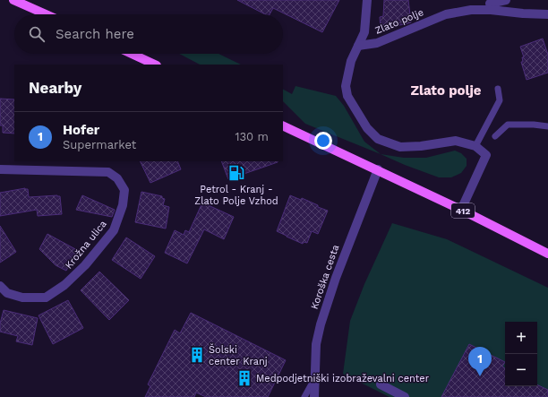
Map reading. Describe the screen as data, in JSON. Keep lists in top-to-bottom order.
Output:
{
  "streets": {
    "main road": ["412"],
    "street": ["Zlato polje", "Krožna ulica", "Koroška cesta"]
  },
  "crossings": [
    ["412", "Koroška cesta"]
  ],
  "districts": ["Zlato polje"],
  "places": {
    "fuel station": ["Petrol - Kranj - Zlato Polje Vzhod"],
    "building": ["Šolski center Kranj", "Medpodjetniški izobraževalni center"]
  },
  "page": {
    "search": "Search here",
    "heading": "Nearby",
    "list": [
      {
        "mark": "1",
        "name": "Hofer",
        "note": "Supermarket",
        "value": "130 m"
      }
    ],
    "map_buttons": ["+", "−"],
    "pins": "1"
  }
}
